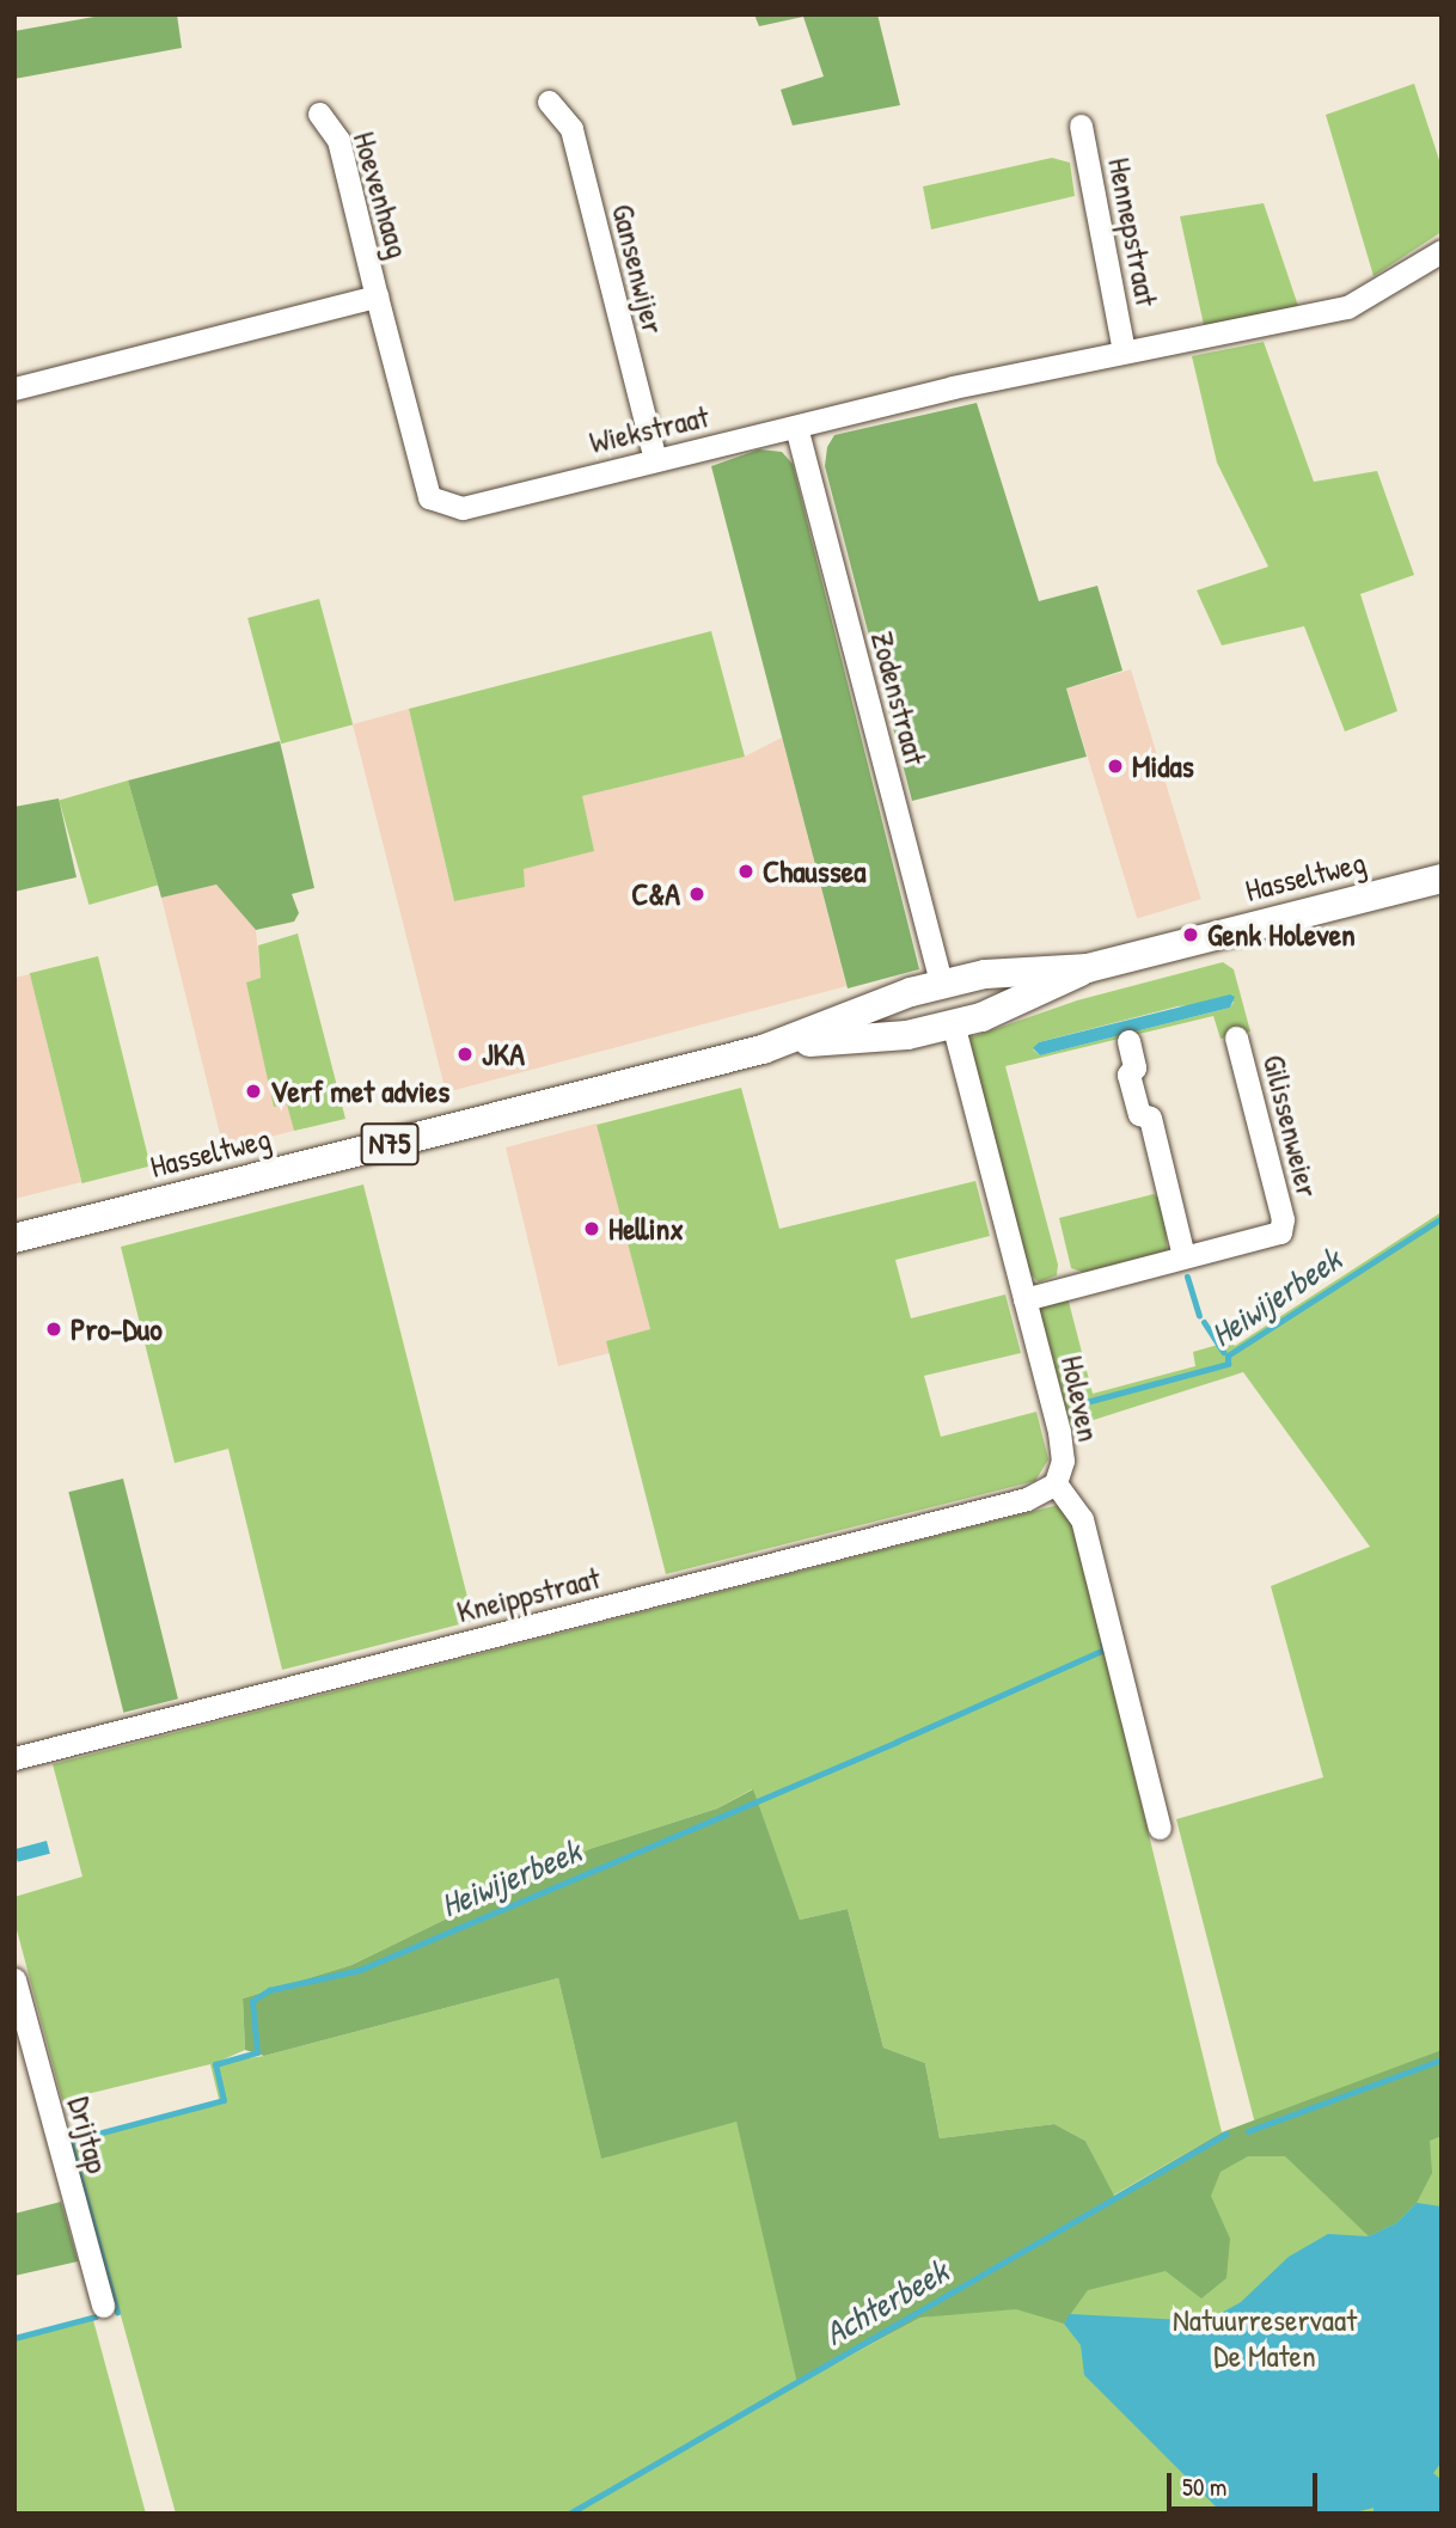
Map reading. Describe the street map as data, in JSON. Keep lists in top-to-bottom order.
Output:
{
  "streets": {
    "main road": ["Hasseltweg", "N75"],
    "street": [
      "Hoevenhaag",
      "Hennepstraat",
      "Gansenwijer",
      "Wiekstraat",
      "Zodenstraat",
      "Gilissenweier",
      "Holeven",
      "Kneippstraat",
      "Drijtap"
    ]
  },
  "crossings": [
    ["Hoevenhaag", "Wiekstraat"],
    ["Hennepstraat", "Wiekstraat"],
    ["Gansenwijer", "Wiekstraat"],
    ["Wiekstraat", "Zodenstraat"],
    ["Zodenstraat", "Hasseltweg"],
    ["Hasseltweg", "Holeven"],
    ["Gilissenweier", "Holeven"],
    ["Holeven", "Kneippstraat"]
  ],
  "water": ["Heiwijerbeek", "Achterbeek"],
  "parks": ["Natuurreservaat De Maten"],
  "places": [
    "Midas",
    "Chaussea",
    "C&A",
    "Genk Holeven",
    "JKA",
    "Verf met advies",
    "Hellinx",
    "Pro-Duo"
  ],
  "scale_bar": "50 m"
}
